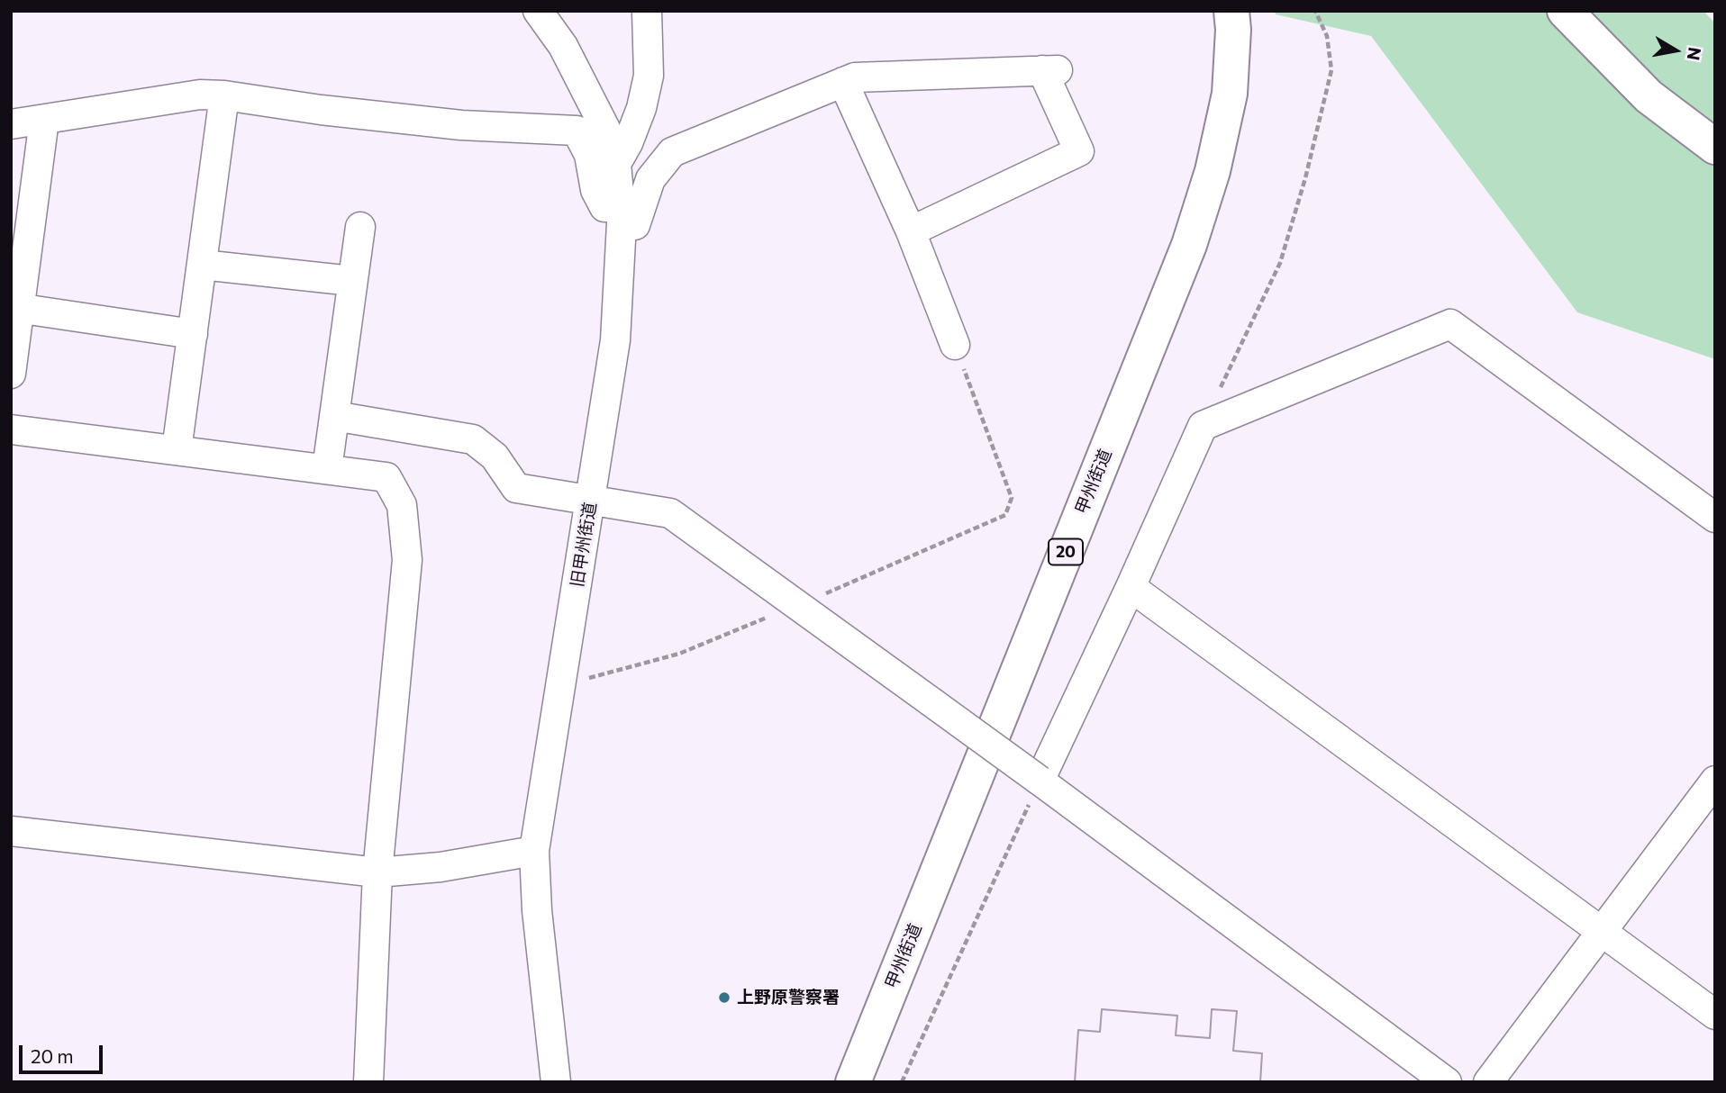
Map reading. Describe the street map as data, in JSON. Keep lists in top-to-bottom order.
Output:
{
  "streets": {
    "main road": ["甲州街道", "20"],
    "street": ["旧甲州街道"]
  },
  "places": ["上野原警察署"],
  "scale_bar": "20 m",
  "north": "right"
}
